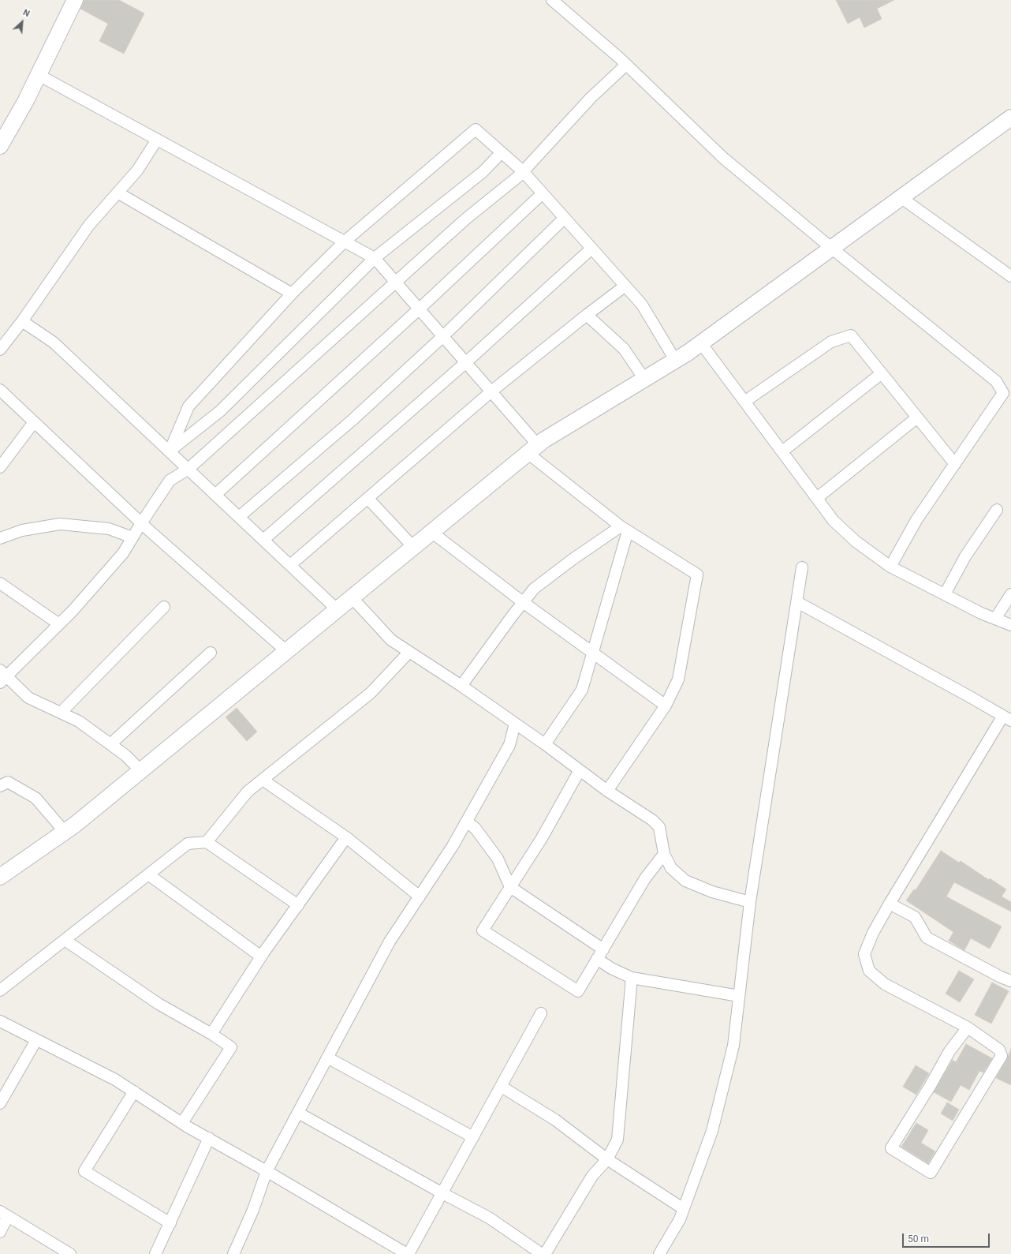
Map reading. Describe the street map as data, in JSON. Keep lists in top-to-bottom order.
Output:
{
  "scale_bar": "50 m",
  "north": "top right"
}
